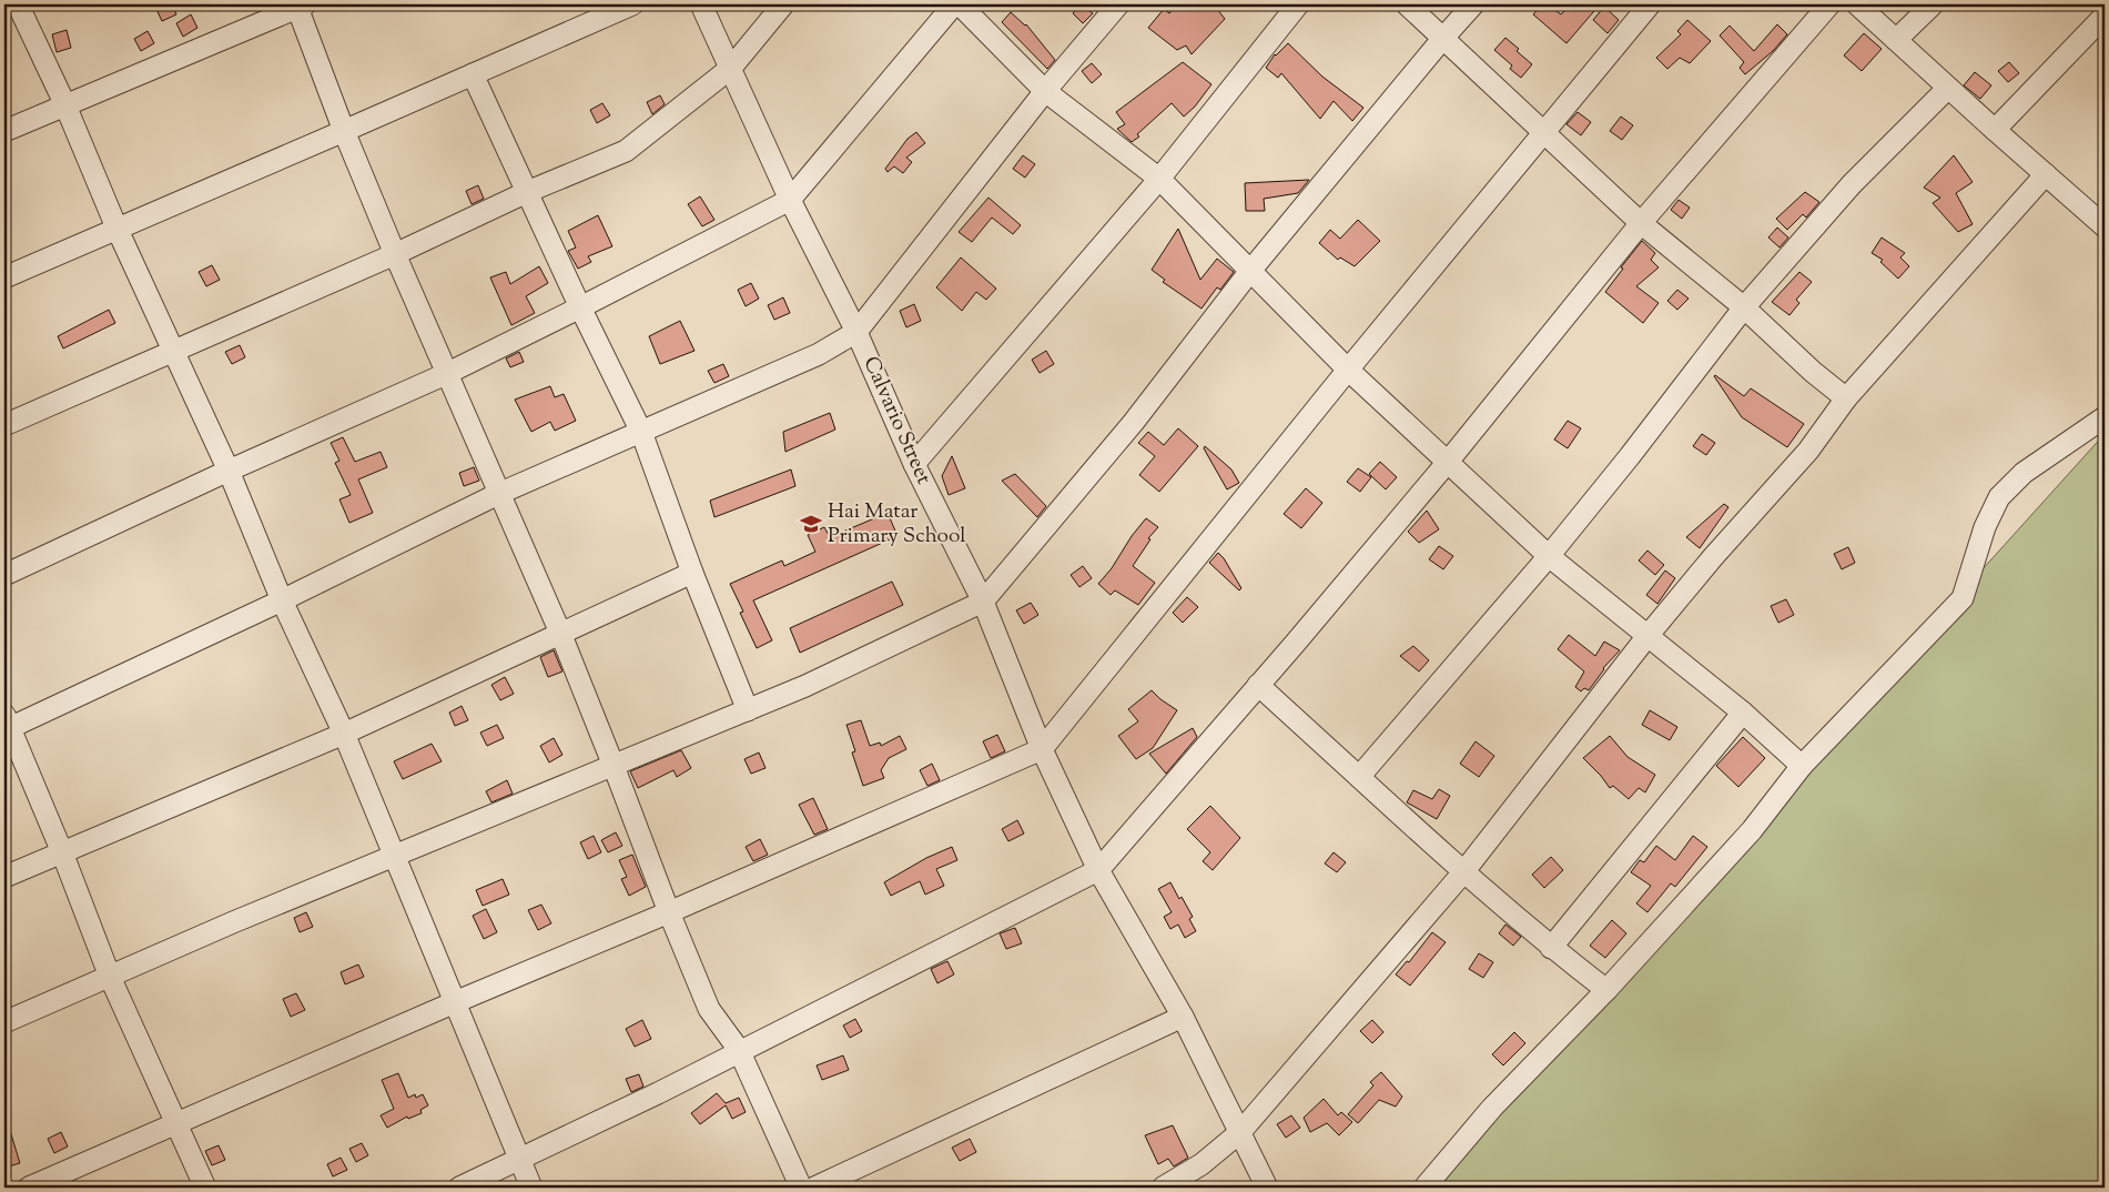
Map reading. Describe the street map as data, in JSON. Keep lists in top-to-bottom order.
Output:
{
  "streets": {
    "street": ["Calvario Street"]
  },
  "places": {
    "school or university": ["Hai Matar Primary School"]
  }
}
